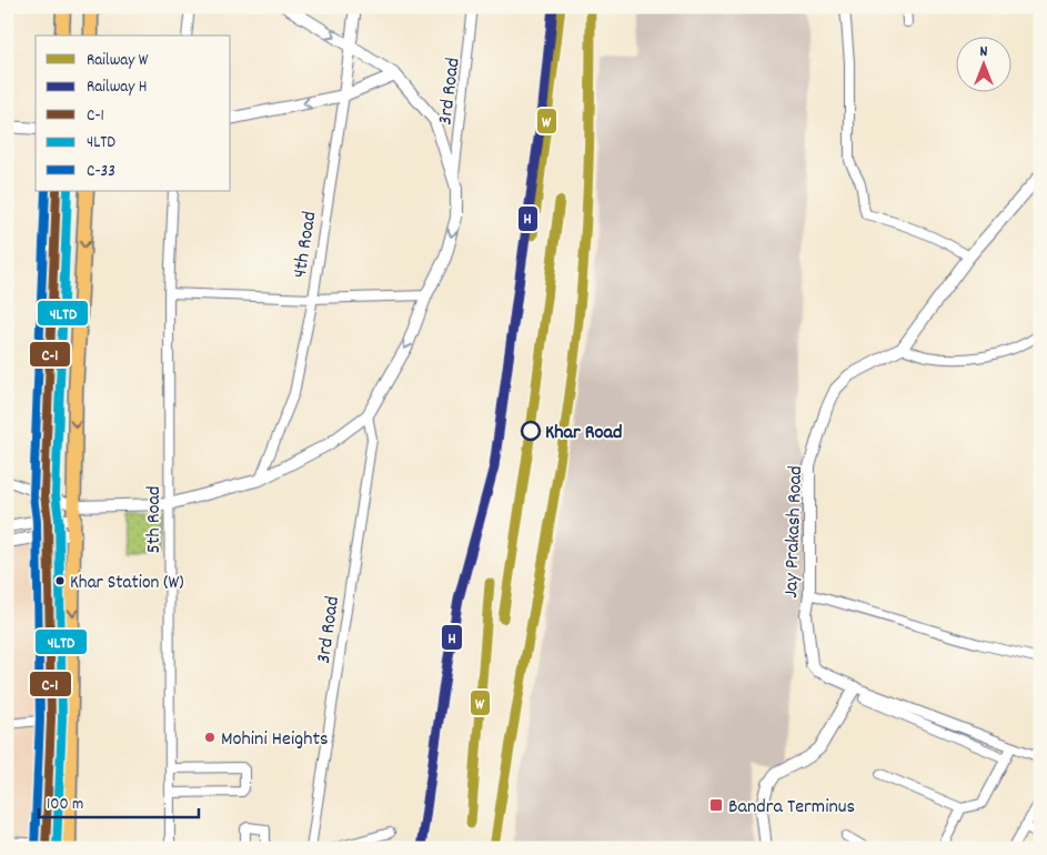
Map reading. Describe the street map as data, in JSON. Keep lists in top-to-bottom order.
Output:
{
  "streets": {
    "street": [
      "3rd Road",
      "4th Road",
      "5th Road",
      "Jay Prakash Road"
    ]
  },
  "places": {
    "other": ["Khar Road", "Khar Station (W)", "Mohini Heights"],
    "transit": ["Bandra Terminus"]
  },
  "lines": [
    "rail line W",
    "rail line H",
    "transit line C-1",
    "transit line 4LTD",
    "transit line C-33"
  ],
  "legend": [
    "Railway W",
    "Railway H",
    "C-1",
    "4LTD",
    "C-33"
  ],
  "scale_bar": "100 m",
  "north": "top"
}
